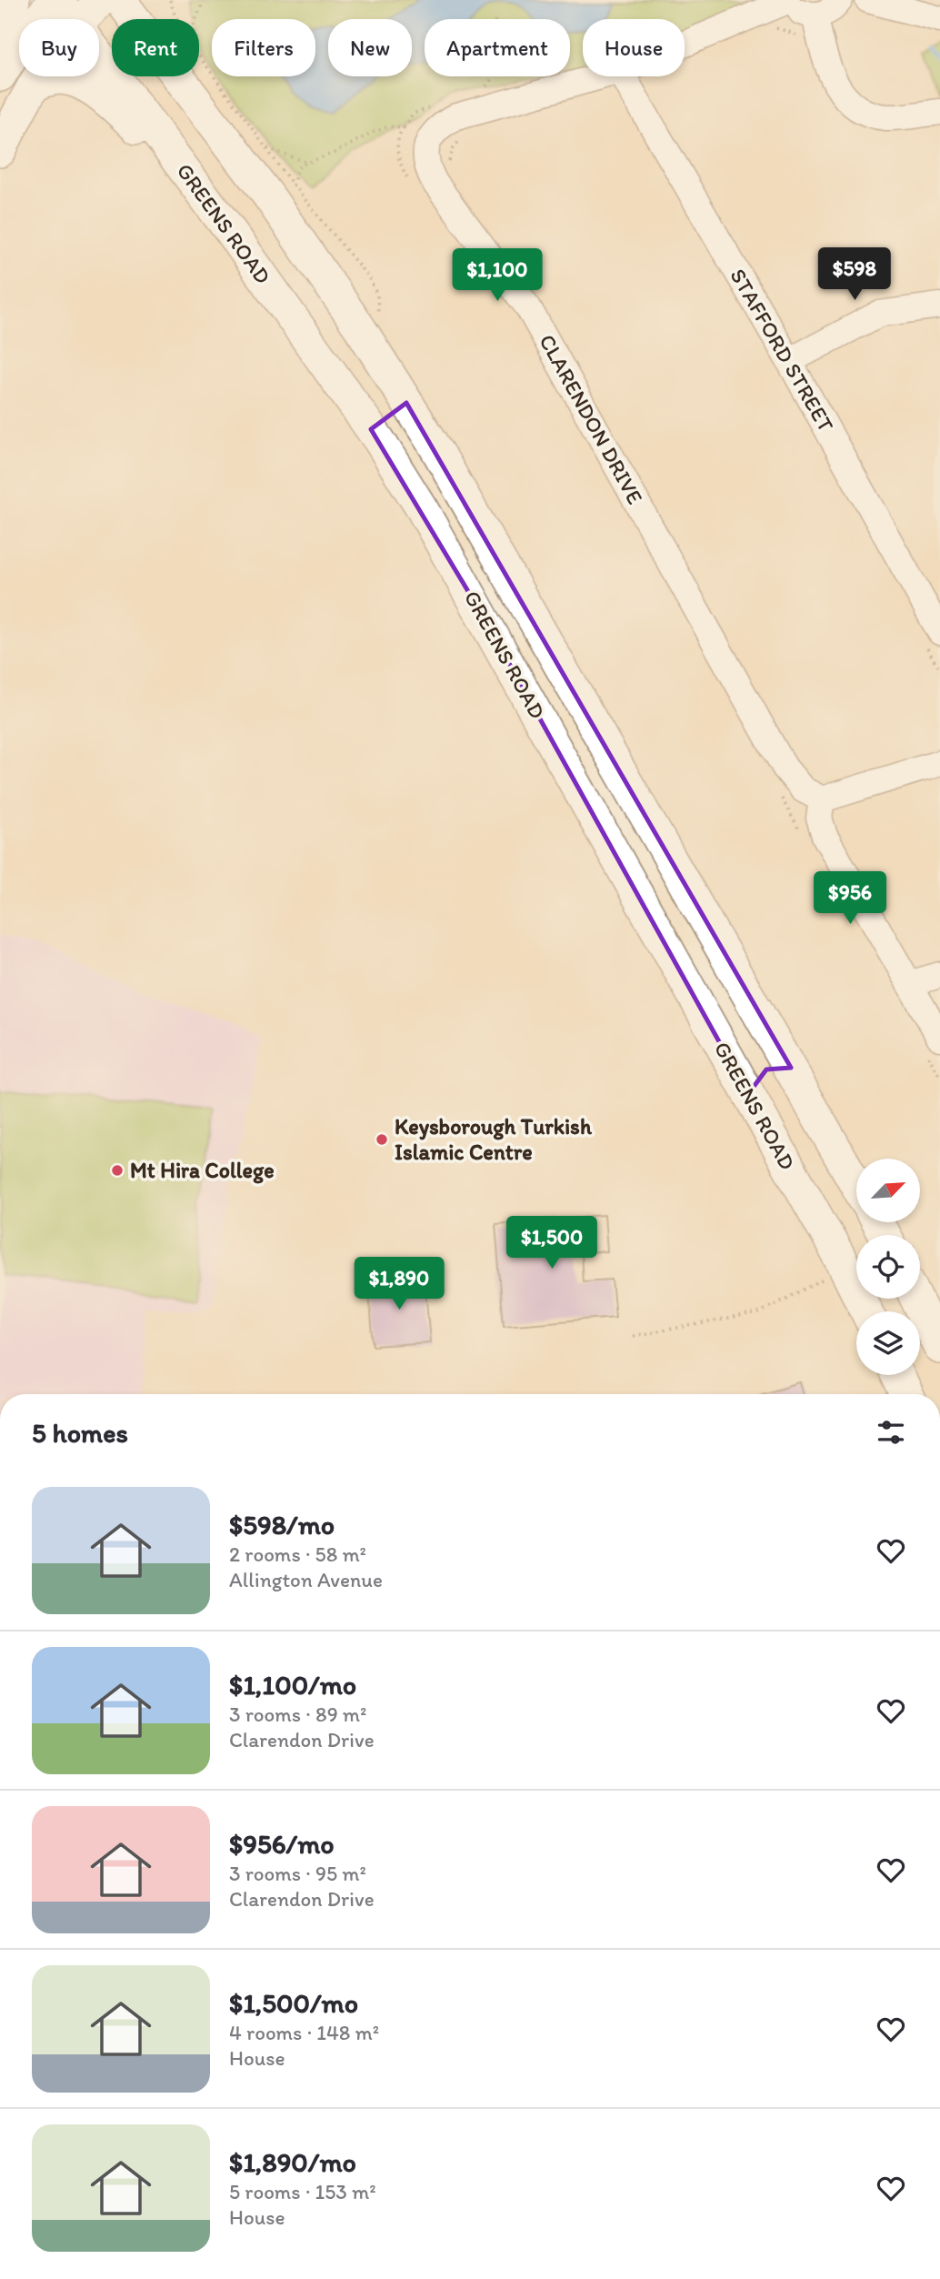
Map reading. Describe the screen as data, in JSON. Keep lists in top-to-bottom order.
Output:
{
  "streets": {
    "main road": ["GREENS ROAD"],
    "street": ["STAFFORD STREET", "CLARENDON DRIVE"]
  },
  "places": ["Keysborough Turkish Islamic Centre", "Mt Hira College"],
  "north": "top right",
  "page": {
    "chip": [
      "Buy",
      "Rent",
      "Filters",
      "New",
      "Apartment",
      "House"
    ],
    "price": [
      "$598",
      "$1,100",
      "$956",
      "$1,500",
      "$1,890"
    ],
    "heading": "5 homes",
    "list": [
      {
        "name": "$598/mo",
        "note": "2 rooms · 58 m² · Allington Avenue"
      },
      {
        "name": "$1,100/mo",
        "note": "3 rooms · 89 m² · Clarendon Drive"
      },
      {
        "name": "$956/mo",
        "note": "3 rooms · 95 m² · Clarendon Drive"
      },
      {
        "name": "$1,500/mo",
        "note": "4 rooms · 148 m² · House"
      },
      {
        "name": "$1,890/mo",
        "note": "5 rooms · 153 m² · House"
      }
    ]
  }
}
